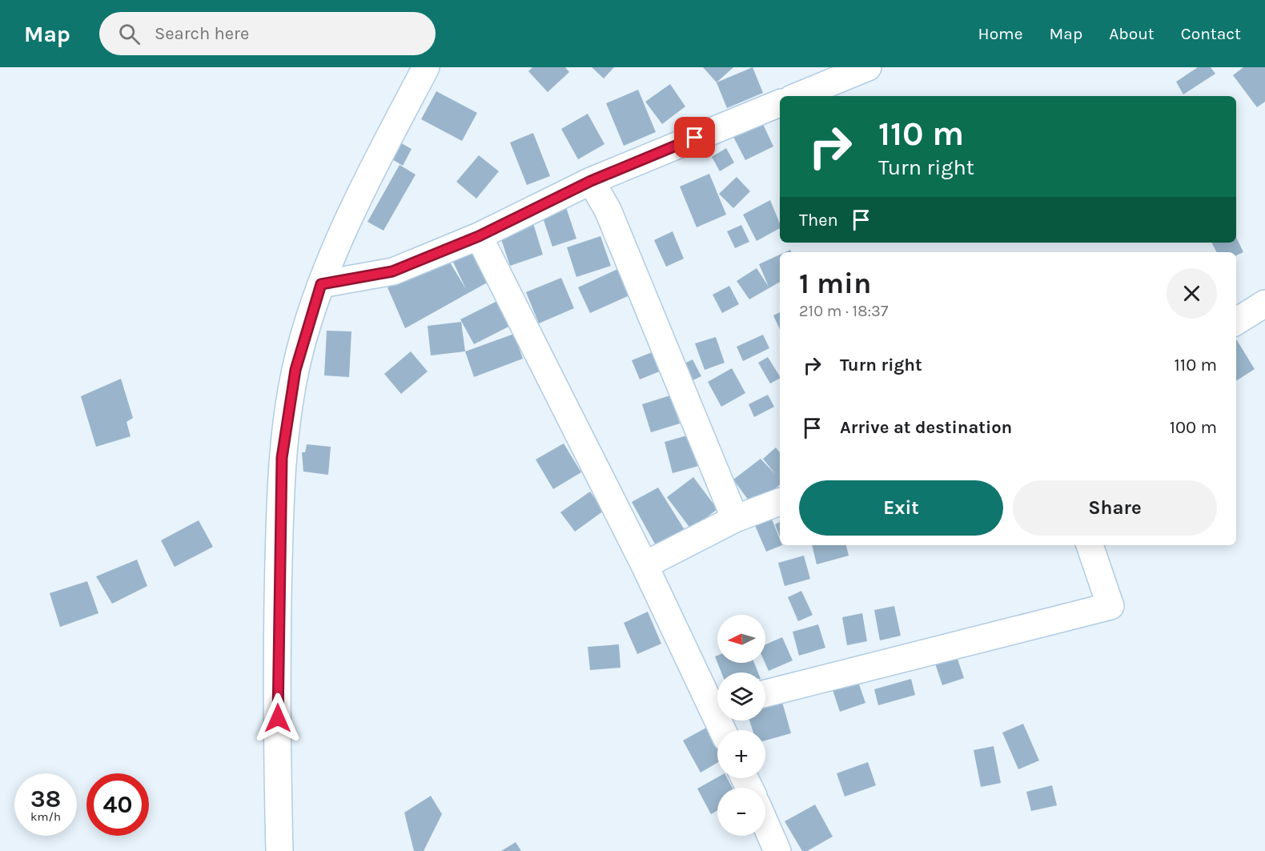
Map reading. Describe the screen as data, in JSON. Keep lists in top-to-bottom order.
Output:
{
  "north": "left",
  "page": {
    "header": "Map",
    "search": "Search here",
    "nav": [
      "Home",
      "Map",
      "About",
      "Contact"
    ],
    "turn": ["110 m", "Turn right"],
    "then": "Then",
    "heading": ["1 min", "210 m · 18:37"],
    "list": [
      {
        "name": "Turn right",
        "value": "110 m"
      },
      {
        "name": "Arrive at destination",
        "value": "100 m"
      }
    ],
    "buttons": ["Exit", "Share"],
    "map_buttons": ["+", "−"],
    "speed": "38 km/h",
    "limit": "40"
  }
}
